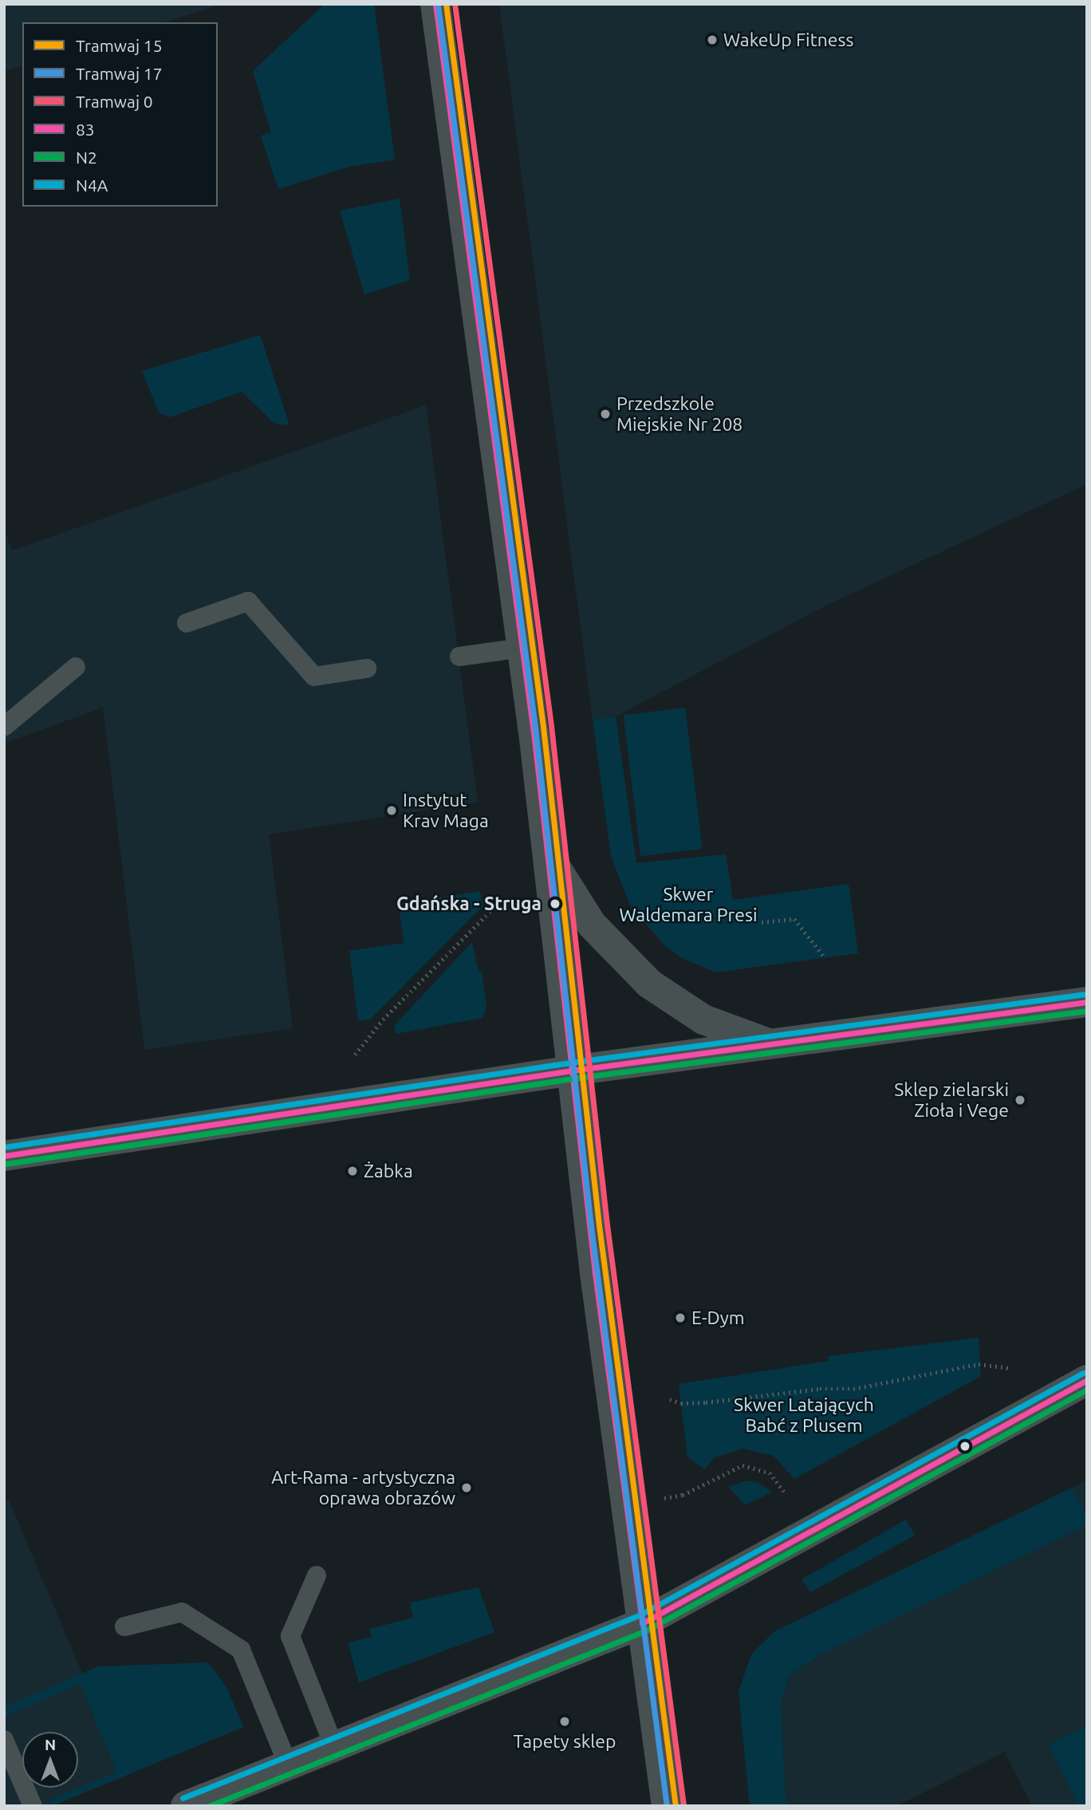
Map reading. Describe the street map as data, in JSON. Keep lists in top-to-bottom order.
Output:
{
  "parks": ["Skwer Waldemara Presi", "Skwer Latających Babć z Plusem"],
  "places": [
    "WakeUp Fitness",
    "Przedszkole Miejskie Nr 208",
    "Instytut Krav Maga",
    "Gdańska - Struga",
    "Sklep zielarski Zioła i Vege",
    "Żabka",
    "E-Dym",
    "Art-Rama - artystyczna oprawa obrazów",
    "Tapety sklep"
  ],
  "lines": [
    "tram line 15",
    "tram line 0",
    "transit line 83",
    "tram line 17",
    "transit line N4A",
    "transit line N2"
  ],
  "legend": [
    "Tramwaj 15",
    "Tramwaj 17",
    "Tramwaj 0",
    "83",
    "N2",
    "N4A"
  ],
  "north": "top"
}
